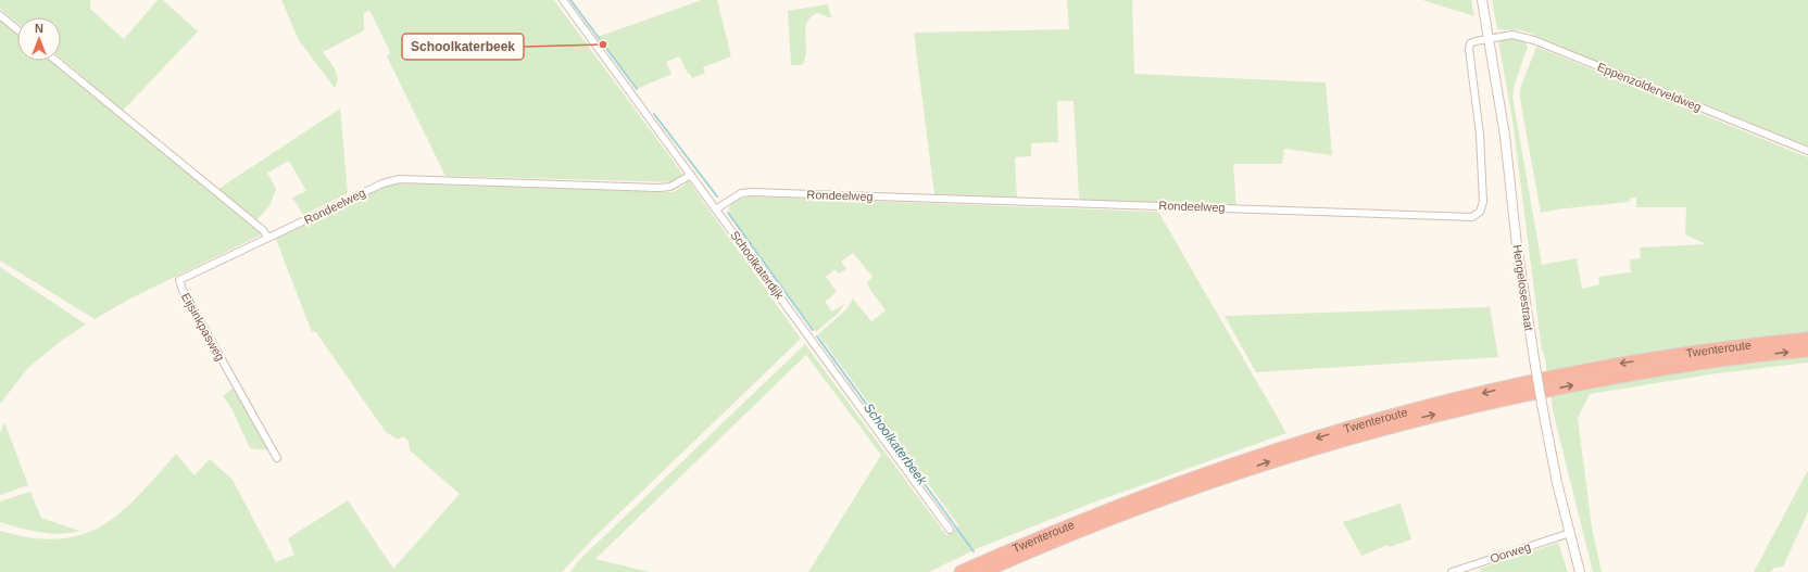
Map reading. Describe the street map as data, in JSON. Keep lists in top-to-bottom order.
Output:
{
  "streets": {
    "highway": ["Twenteroute"],
    "main road": ["Hengelosestraat"],
    "street": [
      "Eppenzolderveldweg",
      "Rondeelweg",
      "Schoolkaterdijk",
      "Eijsinkpasweg",
      "Oorweg"
    ]
  },
  "crossings": [
    ["Eppenzolderveldweg", "Rondeelweg"],
    ["Eppenzolderveldweg", "Hengelosestraat"],
    ["Rondeelweg", "Schoolkaterdijk"],
    ["Rondeelweg", "Hengelosestraat"],
    ["Rondeelweg", "Eijsinkpasweg"],
    ["Hengelosestraat", "Oorweg"]
  ],
  "water": ["Schoolkaterbeek"],
  "places": ["Schoolkaterbeek"],
  "north": "top"
}
